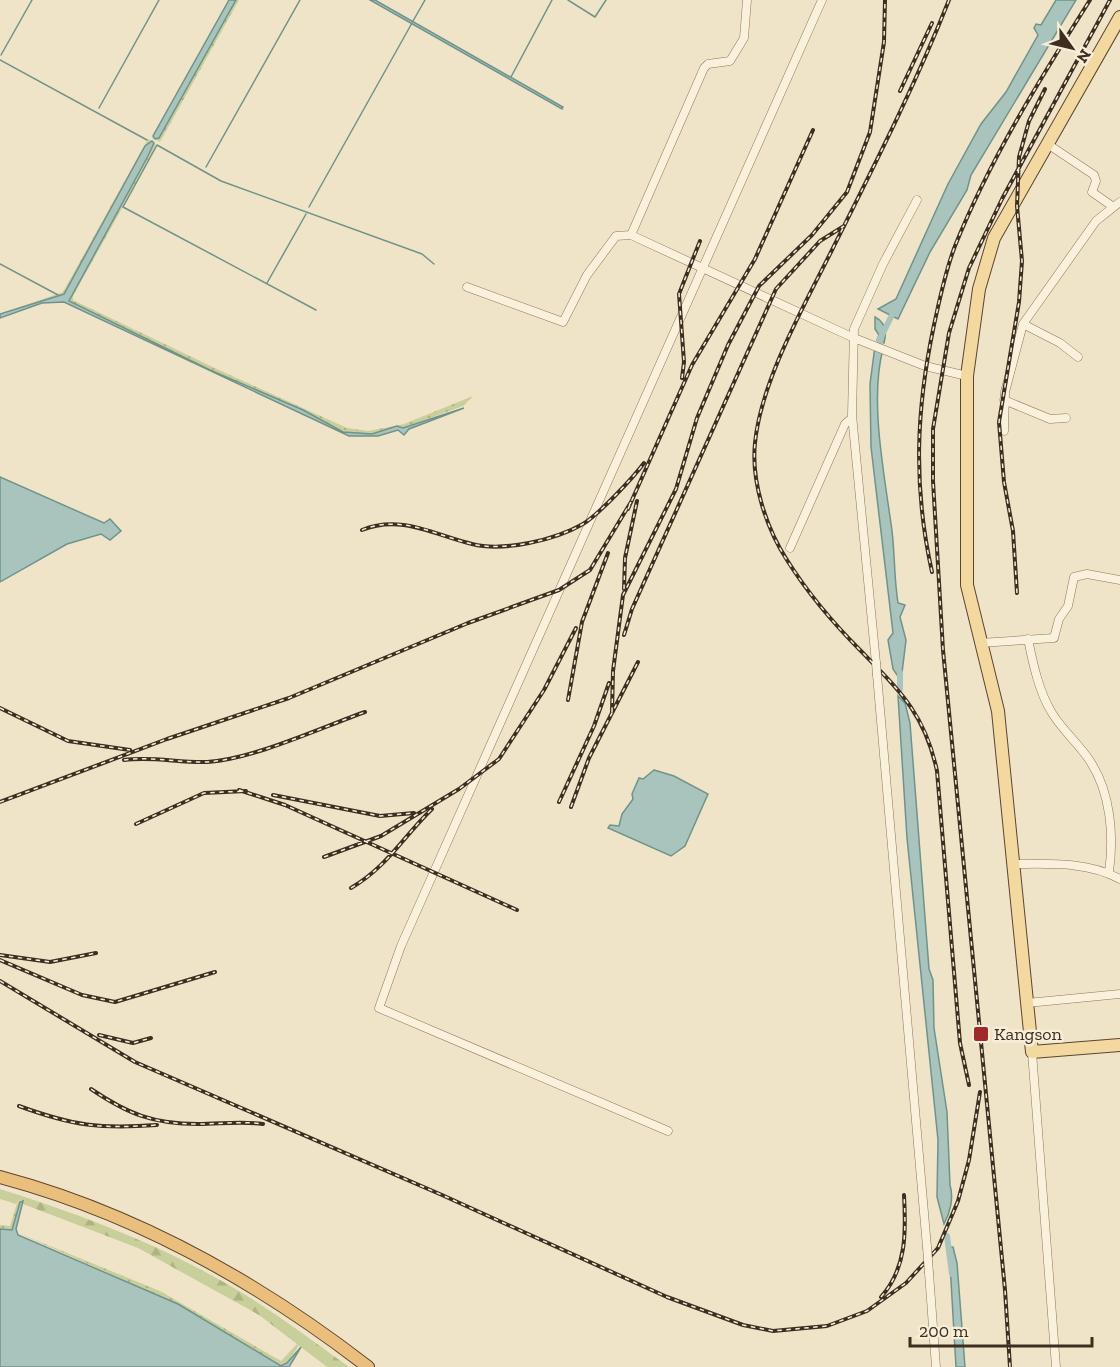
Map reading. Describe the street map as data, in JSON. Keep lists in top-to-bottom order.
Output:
{
  "places": {
    "transit": ["Kangson"]
  },
  "scale_bar": "200 m",
  "north": "bottom right"
}
